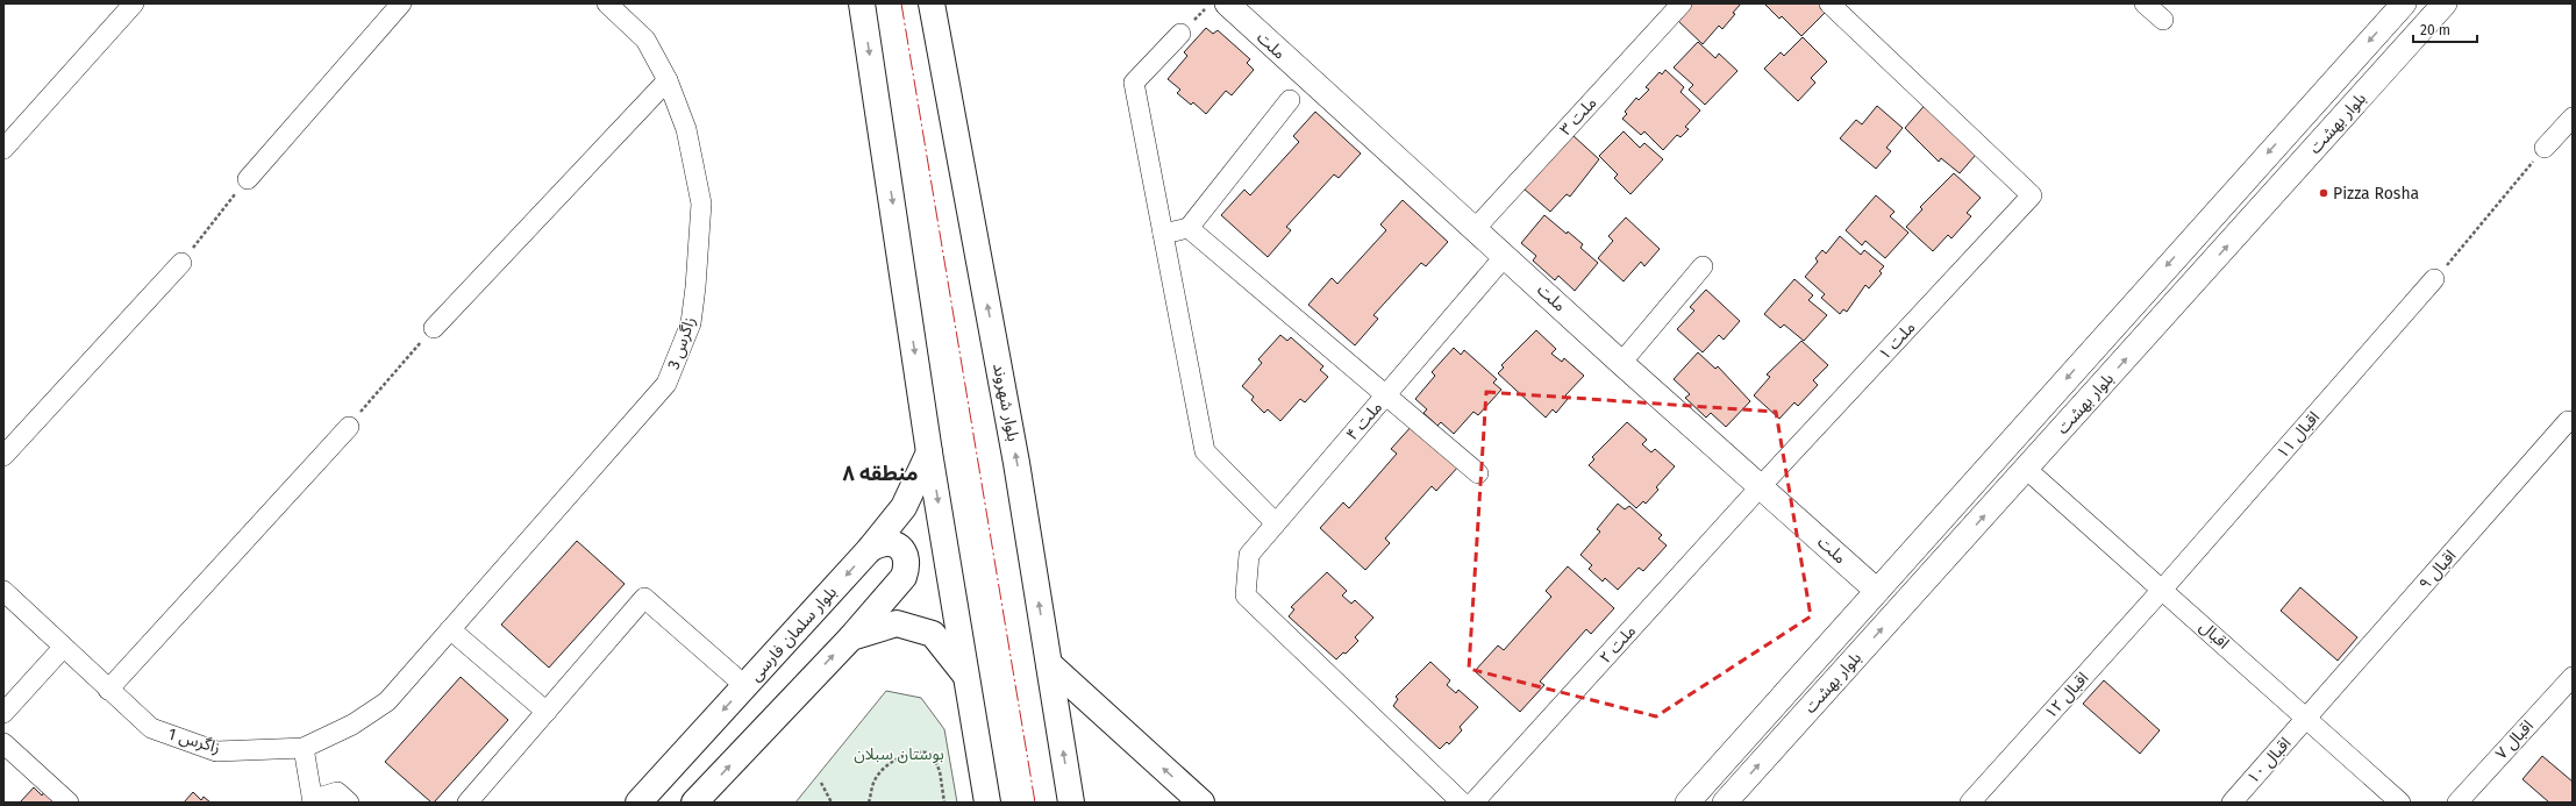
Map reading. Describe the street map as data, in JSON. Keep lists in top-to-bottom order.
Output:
{
  "streets": {
    "main road": ["بلوار شهروند", "بلوار سلمان فارسی"],
    "street": [
      "ملت",
      "ملت ۳",
      "بلوار بهشت",
      "ملت ۱",
      "زاگرس 3",
      "ملت ۴",
      "اقبال ۱۱",
      "اقبال ۹",
      "اقبال",
      "ملت ۲",
      "اقبال ۱۲",
      "اقبال ۷",
      "زاگرس 1",
      "اقبال ۱۰"
    ]
  },
  "crossings": [
    ["ملت", "ملت ۳"],
    ["ملت", "بلوار بهشت"],
    ["ملت", "ملت ۱"],
    ["ملت", "ملت ۴"],
    ["ملت", "ملت ۲"],
    ["بلوار بهشت", "اقبال"],
    ["ملت ۱", "ملت ۲"],
    ["زاگرس 3", "زاگرس 1"],
    ["اقبال ۱۱", "اقبال"],
    ["اقبال ۱۱", "اقبال ۱۲"],
    ["اقبال ۹", "اقبال"],
    ["اقبال ۹", "اقبال ۱۰"],
    ["اقبال", "اقبال ۱۲"],
    ["اقبال", "اقبال ۱۰"]
  ],
  "districts": ["منطقه ۸"],
  "parks": ["بوستان سبلان"],
  "places": ["Pizza Rosha"],
  "scale_bar": "20 m"
}
